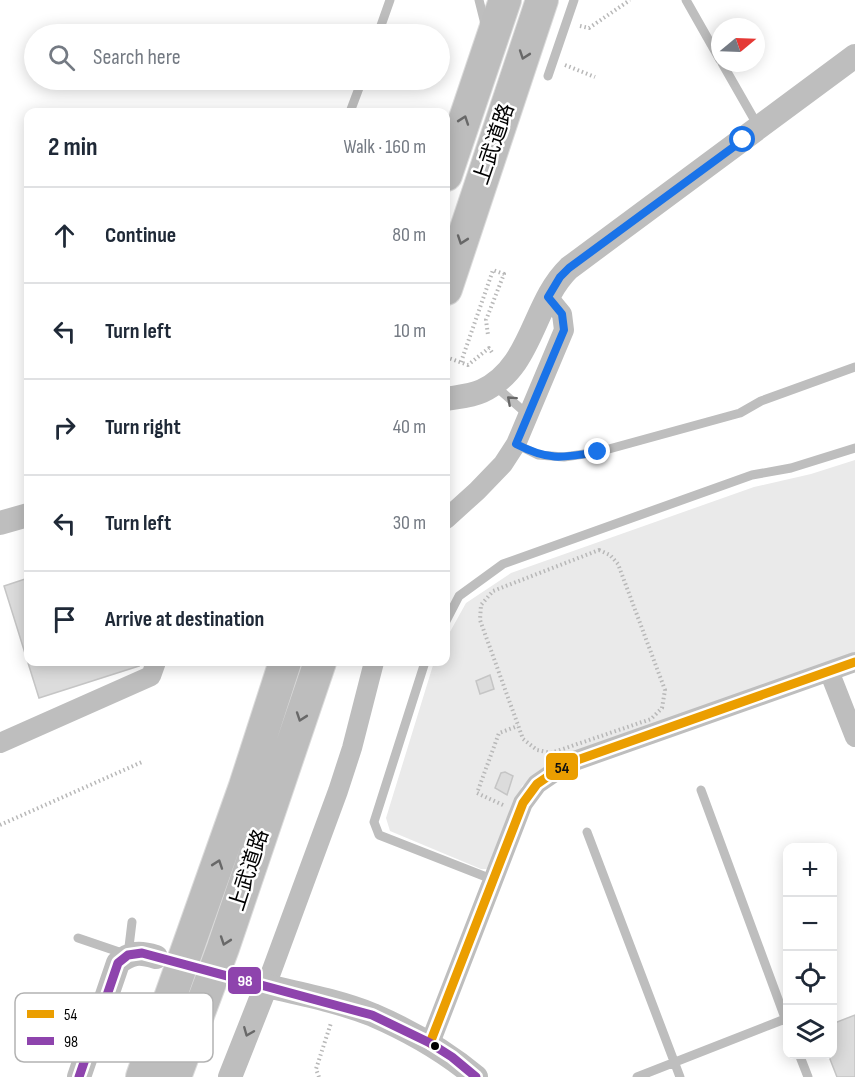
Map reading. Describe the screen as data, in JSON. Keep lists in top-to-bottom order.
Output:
{
  "streets": {
    "highway": ["上武道路"]
  },
  "lines": ["transit line 54", "transit line 98"],
  "legend": ["54", "98"],
  "north": "right",
  "page": {
    "search": "Search here",
    "heading": ["2 min", "Walk · 160 m"],
    "list": [
      ["Continue", "80 m"],
      ["Turn left", "10 m"],
      ["Turn right", "40 m"],
      ["Turn left", "30 m"],
      "Arrive at destination"
    ],
    "map_buttons": ["+", "−"]
  }
}
